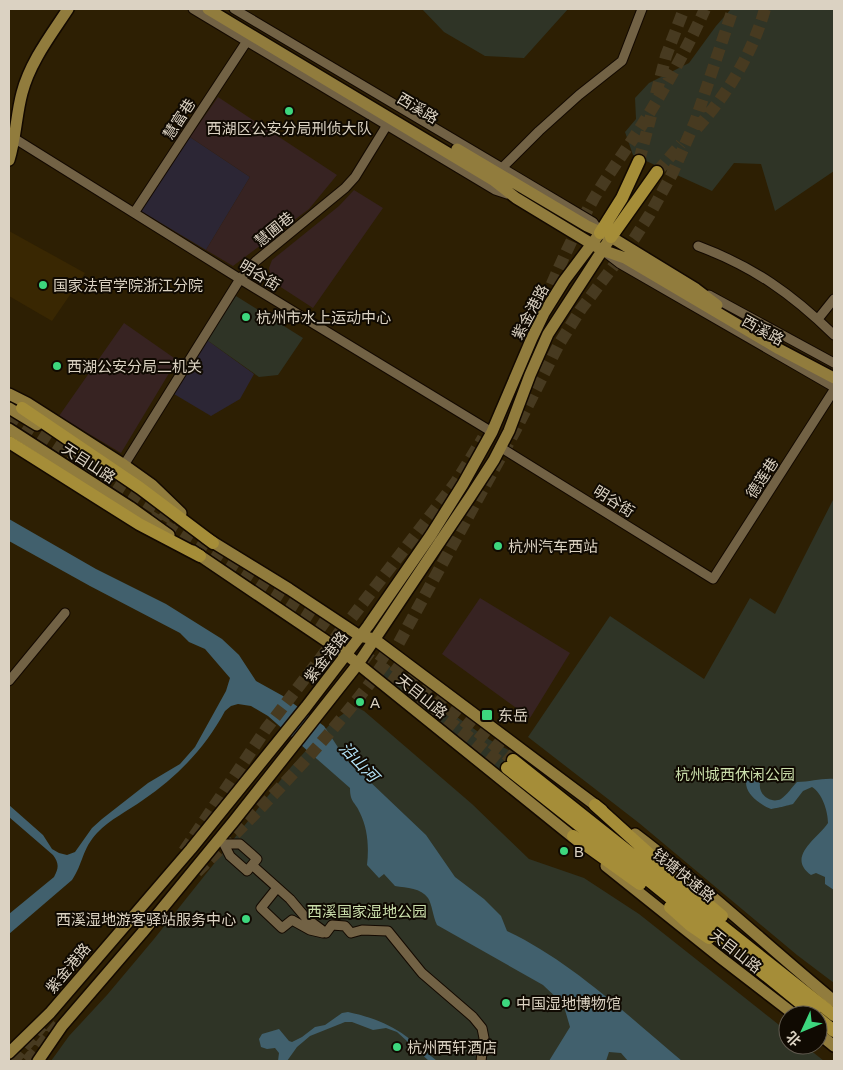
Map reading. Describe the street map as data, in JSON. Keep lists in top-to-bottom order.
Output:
{
  "streets": {
    "highway": ["钱塘快速路"],
    "main road": ["西溪路", "紫金港路", "天目山路"],
    "street": [
      "慧富巷",
      "慧圃巷",
      "明谷街",
      "德莲巷"
    ]
  },
  "crossings": [
    ["西溪路", "慧富巷"],
    ["西溪路", "慧圃巷"],
    ["西溪路", "紫金港路"],
    ["西溪路", "德莲巷"],
    ["慧富巷", "明谷街"],
    ["慧圃巷", "明谷街"],
    ["慧圃巷", "天目山路"],
    ["明谷街", "紫金港路"],
    ["明谷街", "德莲巷"],
    ["紫金港路", "天目山路"]
  ],
  "water": ["沿山河"],
  "parks": ["杭州城西休闲公园", "西溪国家湿地公园"],
  "places": {
    "other": [
      "西湖区公安分局刑侦大队",
      "国家法官学院浙江分院",
      "杭州市水上运动中心",
      "西湖公安分局二机关",
      "杭州汽车西站",
      "A",
      "B",
      "西溪湿地游客驿站服务中心",
      "中国湿地博物馆",
      "杭州西轩酒店"
    ],
    "transit": ["东岳"]
  },
  "north": "bottom left"
}
